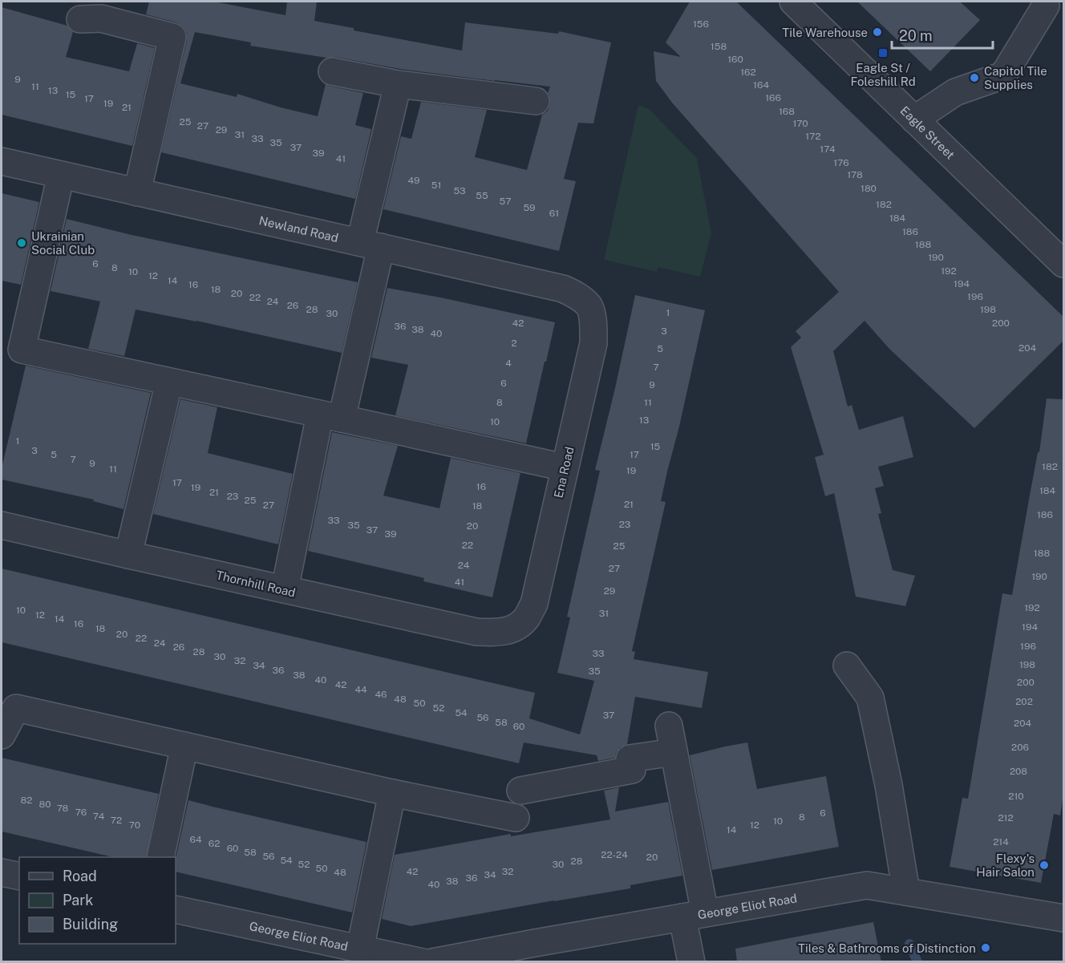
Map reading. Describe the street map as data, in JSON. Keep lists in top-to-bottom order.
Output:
{
  "streets": {
    "street": [
      "Eagle Street",
      "Newland Road",
      "Ena Road",
      "Thornhill Road",
      "George Eliot Road"
    ]
  },
  "crossings": [
    ["Newland Road", "Ena Road"],
    ["Ena Road", "Thornhill Road"]
  ],
  "places": {
    "other": [
      "Tile Warehouse",
      "Capitol Tile Supplies",
      "Ukrainian Social Club",
      "Flexy's Hair Salon",
      "Tiles & Bathrooms of Distinction"
    ],
    "transit": ["Eagle St / Foleshill Rd"]
  },
  "house_numbers": [
    "156",
    "158",
    "160",
    "162",
    "9",
    "164",
    "11",
    "13",
    "15",
    "166",
    "17",
    "19",
    "21",
    "168",
    "25",
    "170",
    "27",
    "29",
    "31",
    "172",
    "33",
    "35",
    "37",
    "174",
    "39",
    "41",
    "176",
    "178",
    "49",
    "51",
    "180",
    "53",
    "55",
    "57",
    "182",
    "59",
    "61",
    "184",
    "186",
    "188",
    "190",
    "6",
    "8",
    "192",
    "10",
    "12",
    "14",
    "194",
    "16",
    "18",
    "20",
    "196",
    "22",
    "24",
    "26",
    "28",
    "198",
    "1",
    "30",
    "42",
    "200",
    "36",
    "38",
    "3",
    "40",
    "2",
    "204",
    "5",
    "4",
    "7",
    "6",
    "9",
    "8",
    "11",
    "13",
    "10",
    "1",
    "15",
    "3",
    "5",
    "17",
    "7",
    "9",
    "182",
    "11",
    "19",
    "17",
    "16",
    "19",
    "184",
    "21",
    "23",
    "25",
    "21",
    "27",
    "18",
    "186",
    "33",
    "23",
    "35",
    "20",
    "37",
    "39",
    "22",
    "25",
    "188",
    "24",
    "27",
    "190",
    "41",
    "29",
    "192",
    "10",
    "31",
    "12",
    "14",
    "16",
    "194",
    "18",
    "20",
    "22",
    "24",
    "196",
    "26",
    "28",
    "33",
    "30",
    "32",
    "198",
    "34",
    "36",
    "35",
    "38",
    "40",
    "200",
    "42",
    "44",
    "46",
    "48",
    "202",
    "50",
    "52",
    "54",
    "37",
    "56",
    "58",
    "204",
    "60",
    "206",
    "208",
    "210",
    "82",
    "80",
    "78",
    "76",
    "6",
    "74",
    "8",
    "212",
    "72",
    "10",
    "70",
    "12",
    "14",
    "64",
    "214",
    "62",
    "60",
    "58",
    "22-24",
    "56",
    "20",
    "54",
    "28",
    "52",
    "30",
    "50",
    "42",
    "32",
    "48",
    "34",
    "36",
    "38",
    "40"
  ],
  "legend": ["Road", "Park", "Building"],
  "scale_bar": "20 m"
}
